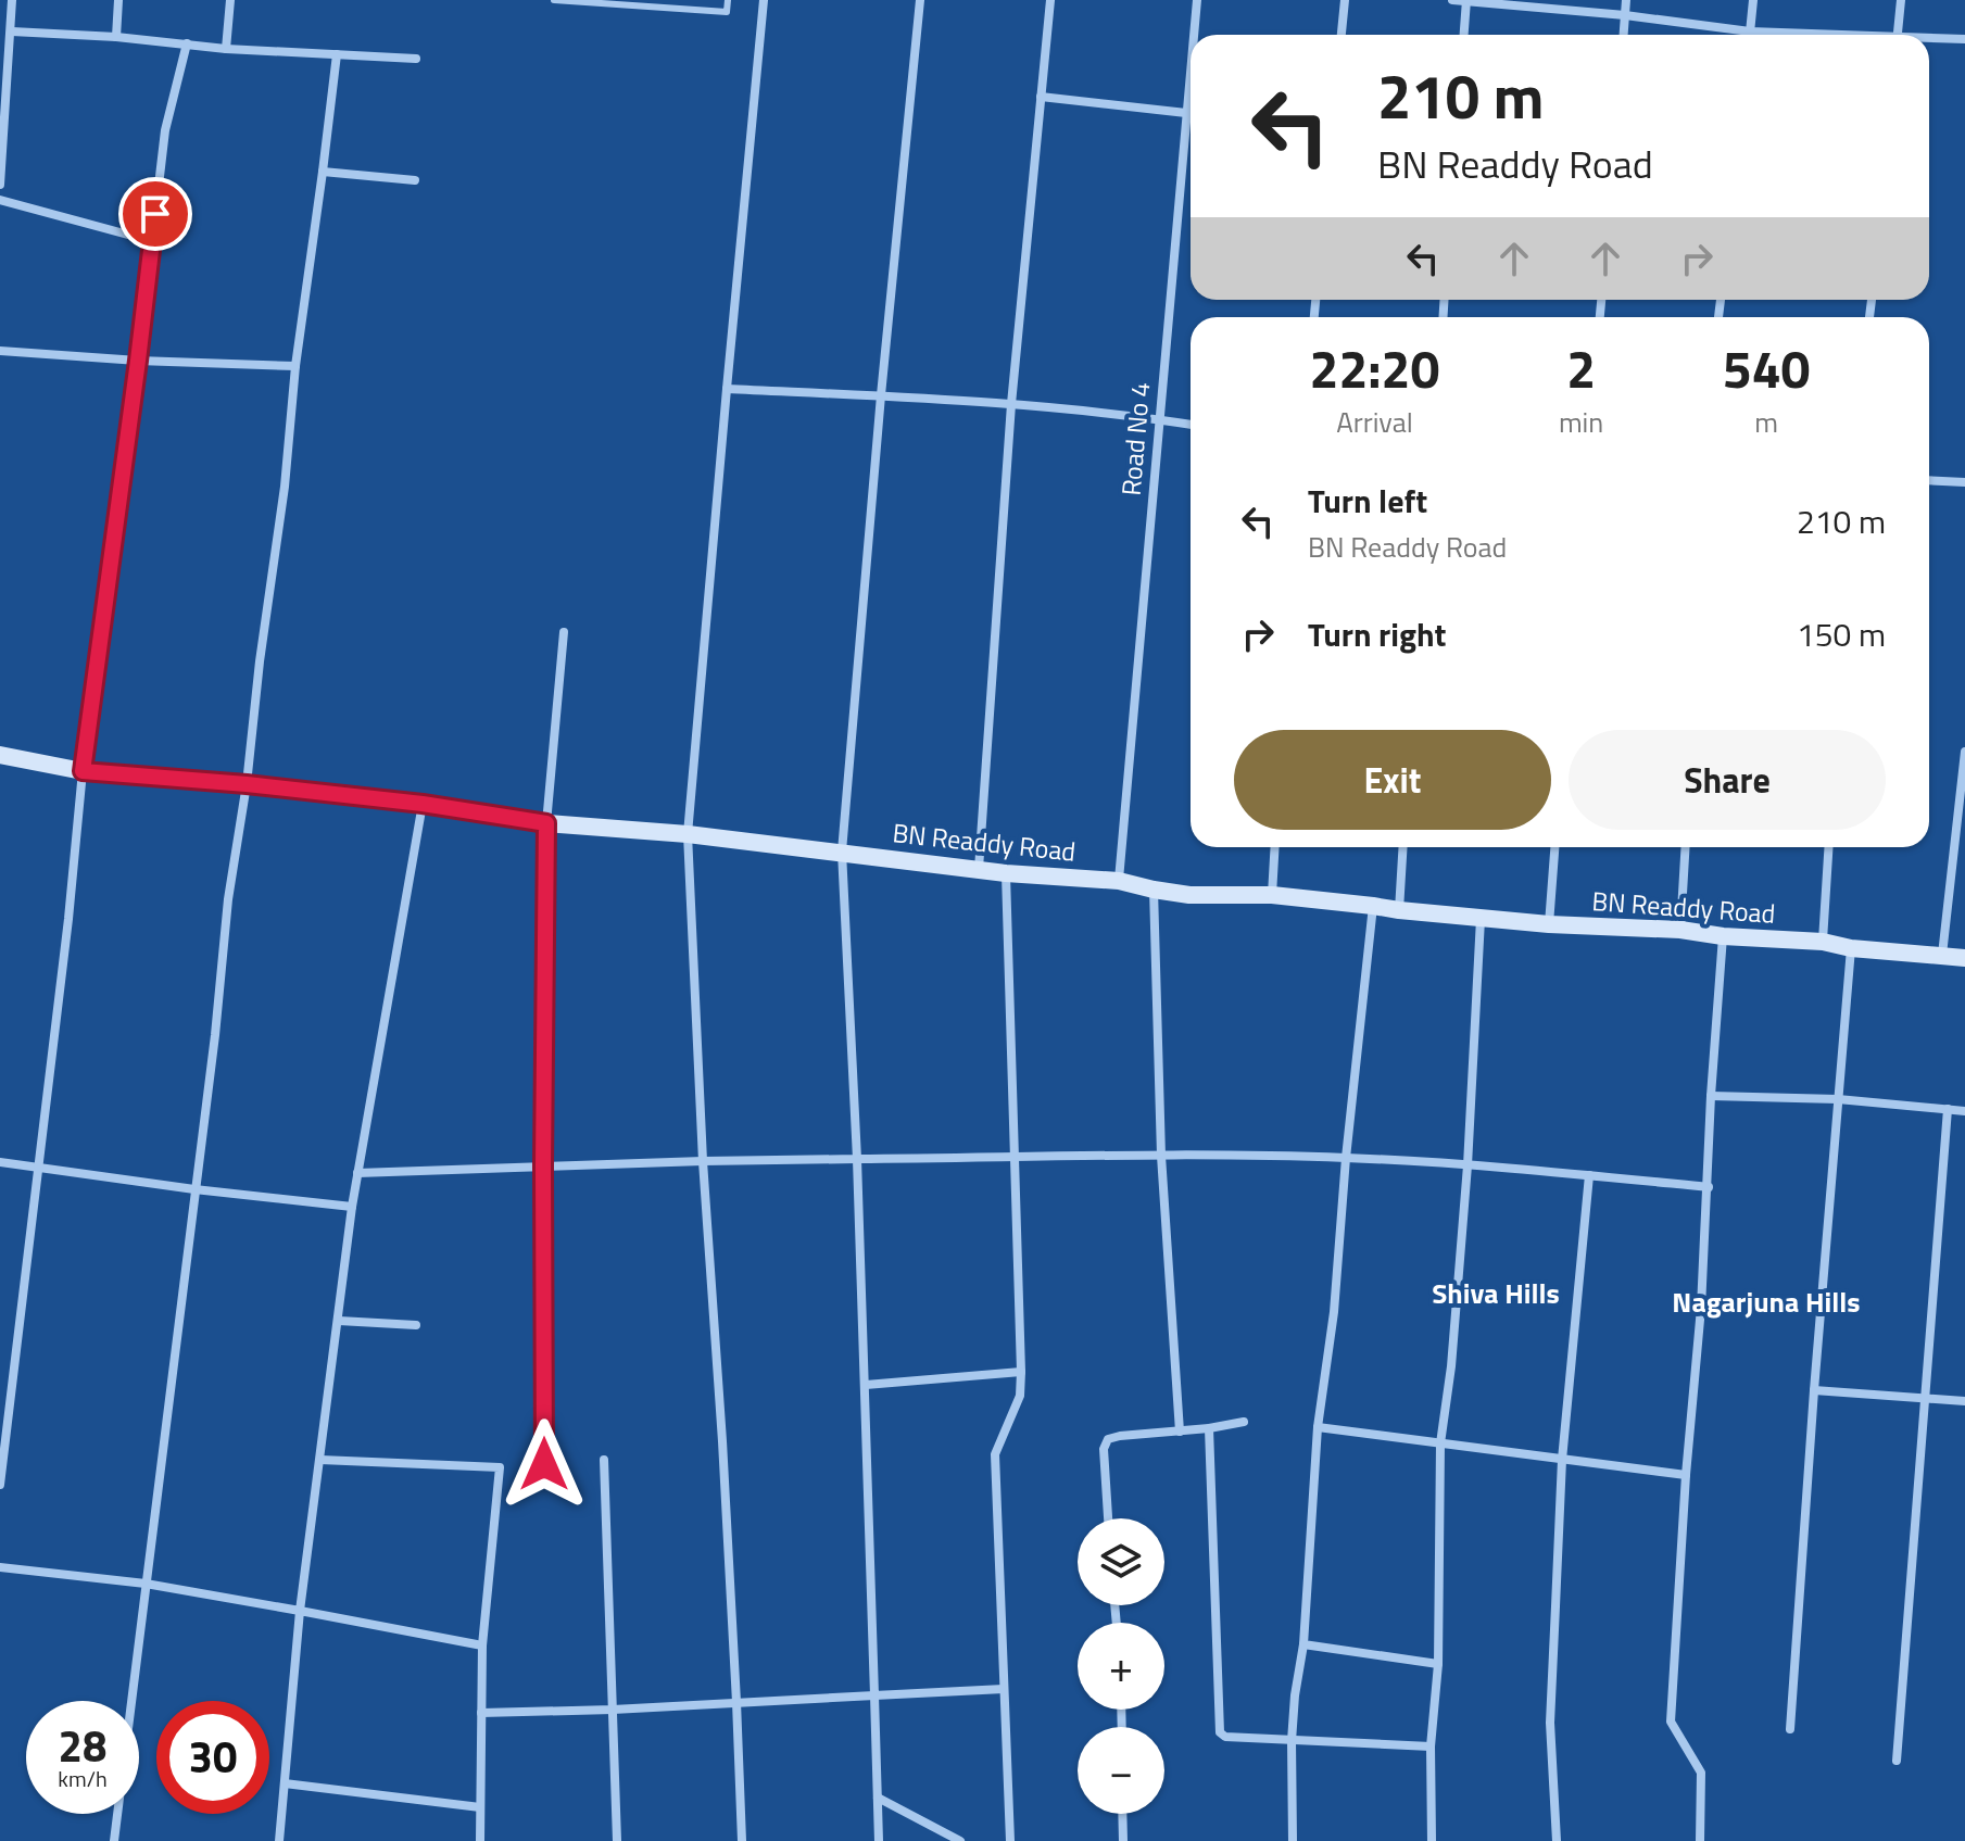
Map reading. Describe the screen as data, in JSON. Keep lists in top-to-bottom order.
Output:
{
  "streets": {
    "street": ["Road No 4", "BN Readdy Road"]
  },
  "crossings": [
    ["Road No 4", "BN Readdy Road"]
  ],
  "districts": ["Shiva Hills", "Nagarjuna Hills"],
  "page": {
    "turn": ["210 m", "BN Readdy Road"],
    "eta": [
      "22:20",
      "Arrival",
      "2",
      "min",
      "540",
      "m"
    ],
    "list": [
      {
        "name": "Turn left",
        "note": "BN Readdy Road",
        "value": "210 m"
      },
      {
        "name": "Turn right",
        "value": "150 m"
      }
    ],
    "buttons": ["Exit", "Share"],
    "map_buttons": ["+", "−"],
    "speed": "28 km/h",
    "limit": "30"
  }
}
